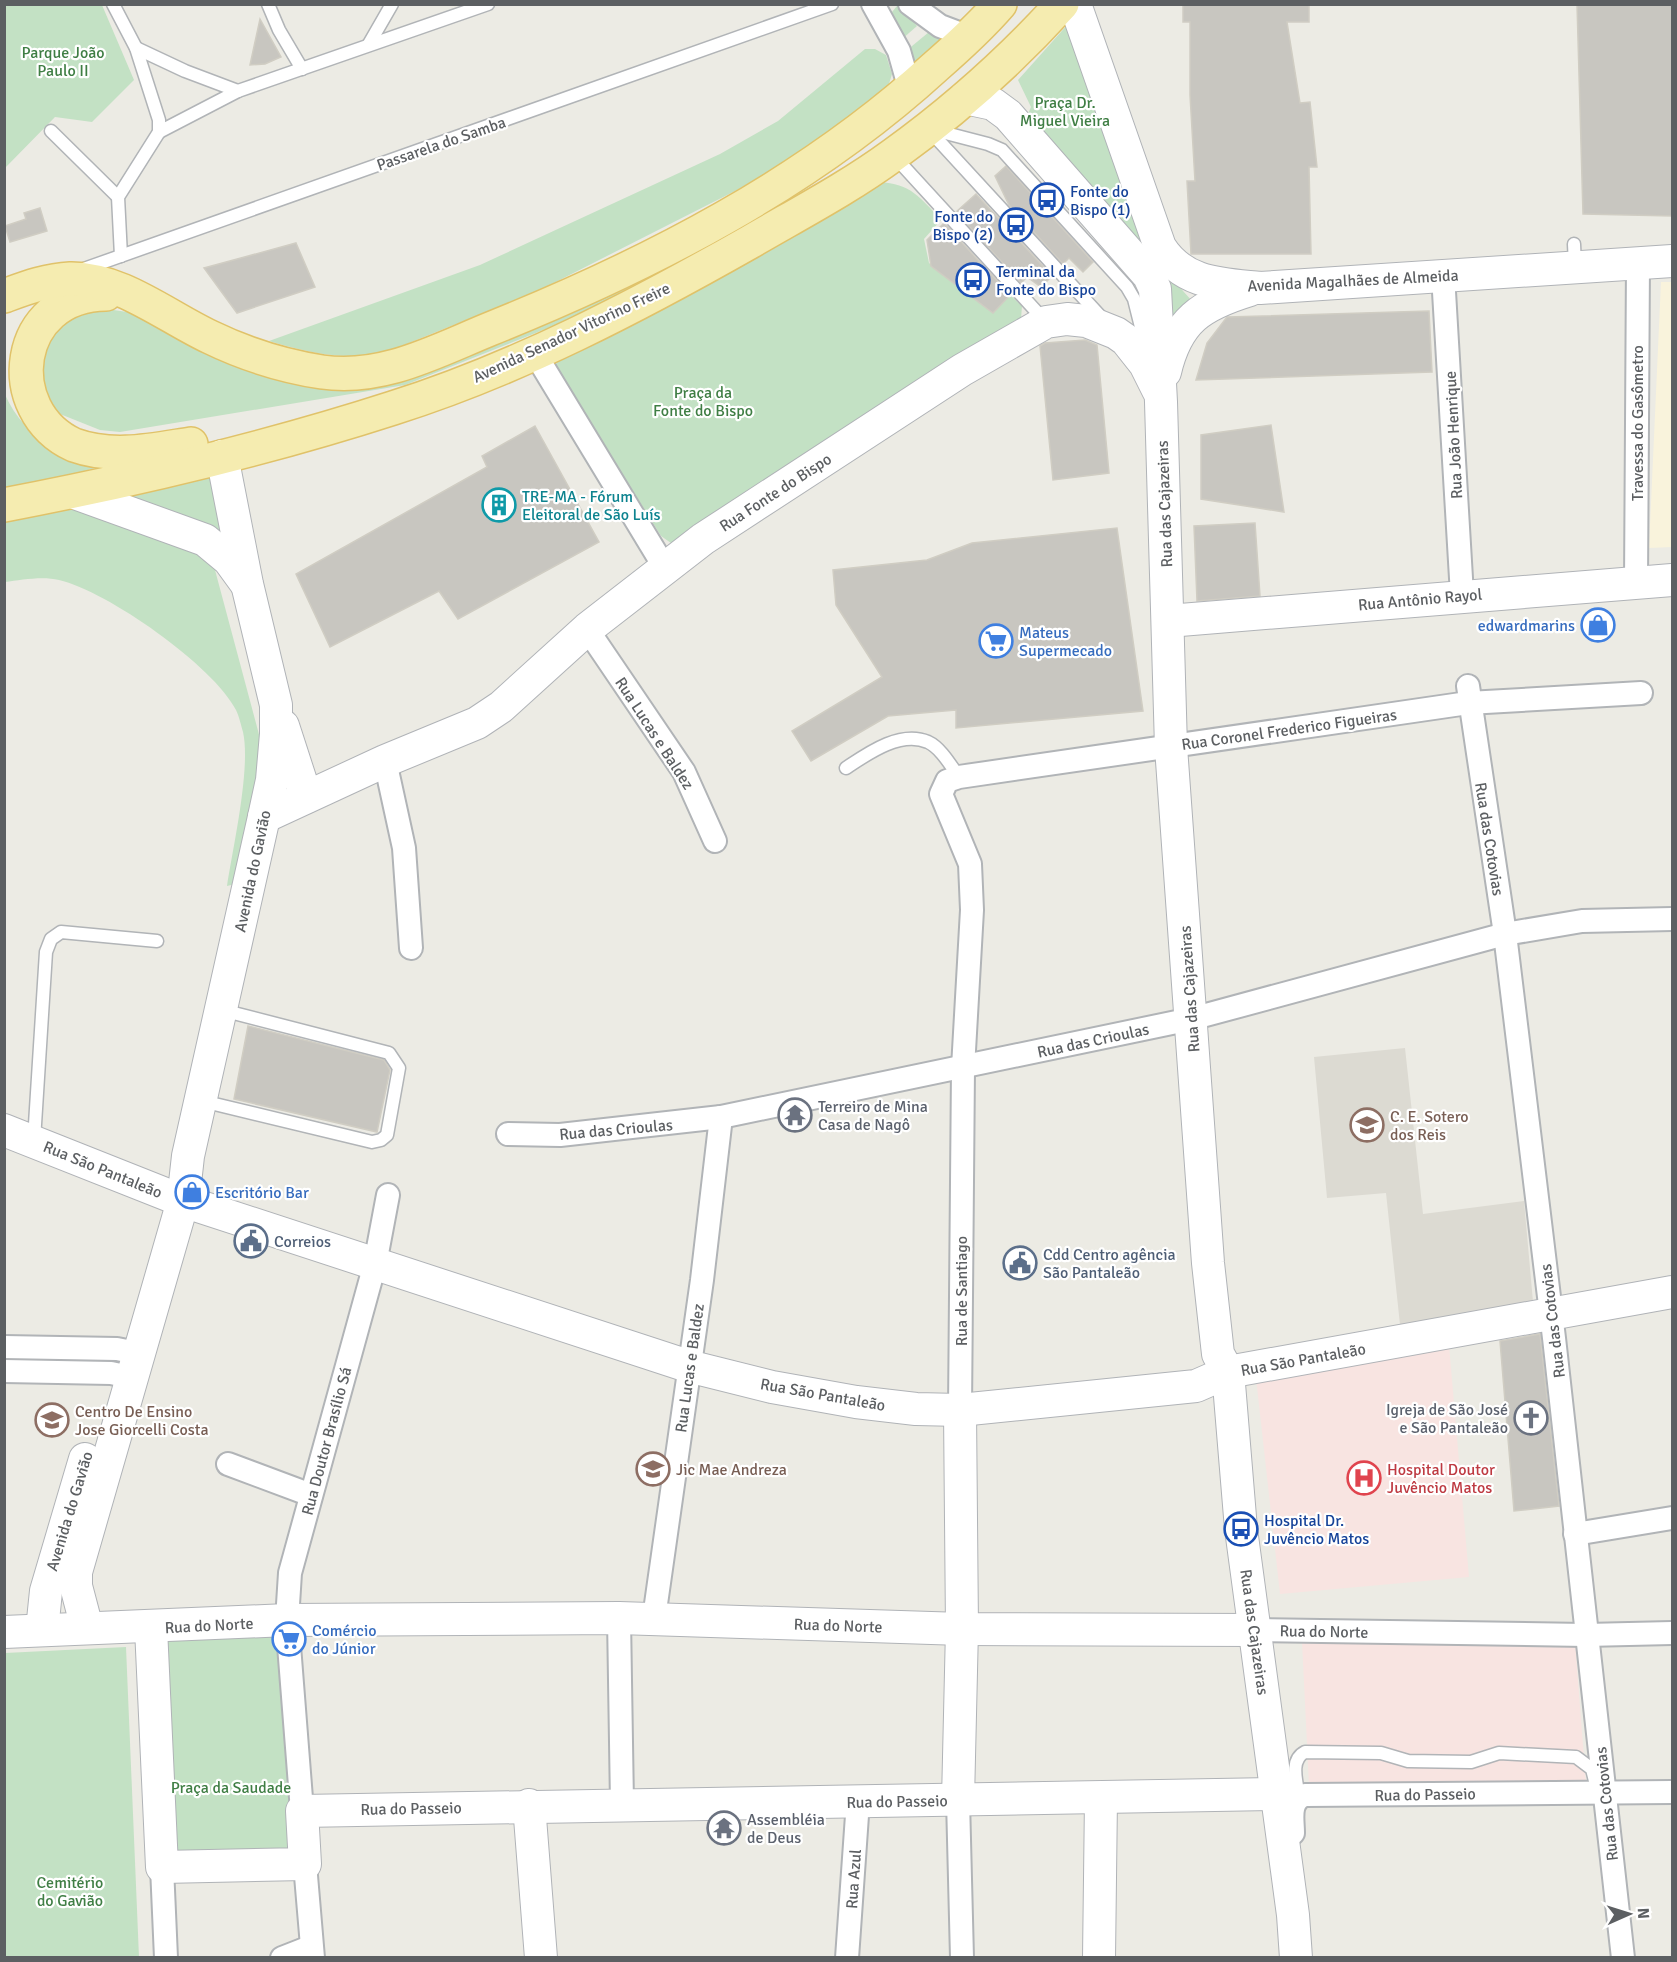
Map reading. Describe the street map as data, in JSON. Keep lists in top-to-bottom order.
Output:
{
  "streets": {
    "main road": ["Avenida Senador Vitorino Freire"],
    "street": [
      "Avenida Magalhães de Almeida",
      "Travessa do Gasômetro",
      "Rua João Henrique",
      "Rua Fonte do Bispo",
      "Rua das Cajazeiras",
      "Rua Antônio Rayol",
      "Rua Coronel Frederico Figueiras",
      "Rua Lucas e Baldez",
      "Rua das Cotovias",
      "Avenida do Gavião",
      "Rua das Crioulas",
      "Rua São Pantaleão",
      "Rua de Santiago",
      "Rua Doutor Brasílio Sá",
      "Rua do Norte",
      "Rua do Passeio",
      "Rua Azul"
    ],
    "lane": ["Passarela do Samba"]
  },
  "crossings": [
    ["Passarela do Samba", "Avenida Senador Vitorino Freire"],
    ["Avenida Magalhães de Almeida", "Travessa do Gasômetro"],
    ["Avenida Magalhães de Almeida", "Rua João Henrique"],
    ["Avenida Senador Vitorino Freire", "Rua das Cajazeiras"],
    ["Avenida Senador Vitorino Freire", "Avenida do Gavião"],
    ["Travessa do Gasômetro", "Rua Antônio Rayol"],
    ["Rua João Henrique", "Rua Antônio Rayol"],
    ["Rua Fonte do Bispo", "Rua das Cajazeiras"],
    ["Rua Fonte do Bispo", "Rua Lucas e Baldez"],
    ["Rua Fonte do Bispo", "Avenida do Gavião"],
    ["Rua das Cajazeiras", "Rua Antônio Rayol"],
    ["Rua das Cajazeiras", "Rua Coronel Frederico Figueiras"],
    ["Rua das Cajazeiras", "Rua das Crioulas"],
    ["Rua das Cajazeiras", "Rua São Pantaleão"],
    ["Rua das Cajazeiras", "Rua do Norte"],
    ["Rua das Cajazeiras", "Rua do Passeio"],
    ["Rua Coronel Frederico Figueiras", "Rua das Cotovias"],
    ["Rua Coronel Frederico Figueiras", "Rua de Santiago"],
    ["Rua Lucas e Baldez", "Rua das Crioulas"],
    ["Rua Lucas e Baldez", "Rua São Pantaleão"],
    ["Rua Lucas e Baldez", "Rua do Norte"],
    ["Rua das Cotovias", "Rua das Crioulas"],
    ["Rua das Cotovias", "Rua São Pantaleão"],
    ["Rua das Cotovias", "Rua do Norte"],
    ["Rua das Cotovias", "Rua do Passeio"],
    ["Avenida do Gavião", "Rua São Pantaleão"],
    ["Avenida do Gavião", "Rua do Norte"],
    ["Rua das Crioulas", "Rua de Santiago"],
    ["Rua São Pantaleão", "Rua de Santiago"],
    ["Rua São Pantaleão", "Rua Doutor Brasílio Sá"],
    ["Rua de Santiago", "Rua do Norte"],
    ["Rua de Santiago", "Rua do Passeio"],
    ["Rua Doutor Brasílio Sá", "Rua do Norte"],
    ["Rua Doutor Brasílio Sá", "Rua do Passeio"],
    ["Rua do Passeio", "Rua Azul"]
  ],
  "parks": [
    "Parque João Paulo II",
    "Praça Dr. Miguel Vieira",
    "Praça da Fonte do Bispo",
    "Praça da Saudade",
    "Cemitério do Gavião"
  ],
  "places": {
    "bus stop": [
      "Fonte do Bispo (1)",
      "Fonte do Bispo (2)",
      "Terminal da Fonte do Bispo",
      "Hospital Dr. Juvêncio Matos"
    ],
    "building": ["TRE-MA - Fórum Eleitoral de São Luís"],
    "shop": ["edwardmarins", "Escritório Bar"],
    "supermarket": ["Mateus Supermecado", "Comércio do Júnior"],
    "temple": ["Terreiro de Mina Casa de Nagô", "Assembléia de Deus"],
    "school or university": ["C. E. Sotero dos Reis", "Centro De Ensino Jose Giorcelli Costa", "Jic Mae Andreza"],
    "public building": ["Correios", "Cdd Centro agência São Pantaleão"],
    "church": ["Igreja de São José e São Pantaleão"],
    "hospital": ["Hospital Doutor Juvêncio Matos"]
  },
  "north": "right"
}
